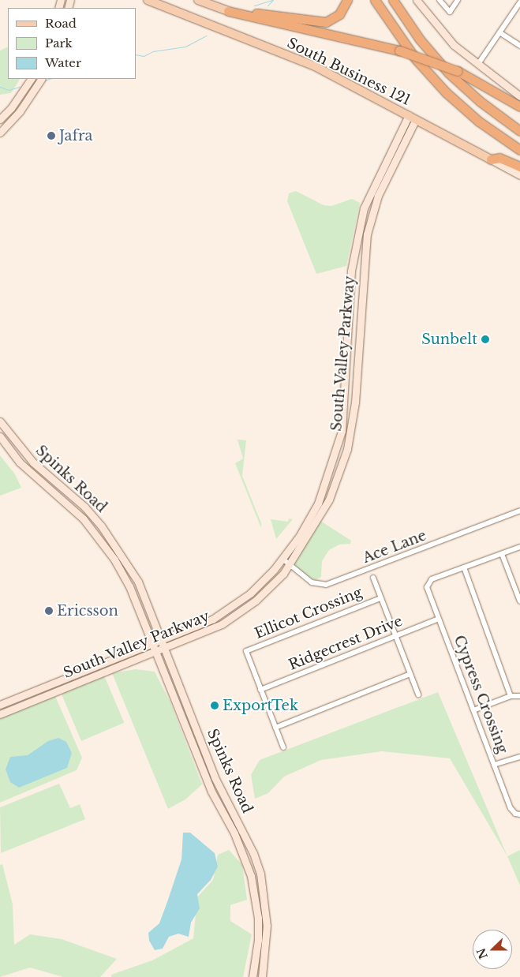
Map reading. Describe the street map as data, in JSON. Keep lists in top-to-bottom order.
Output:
{
  "streets": {
    "main road": ["South Business 121", "South Valley Parkway", "Spinks Road"],
    "street": [
      "Ace Lane",
      "Ellicot Crossing",
      "Ridgecrest Drive",
      "Cypress Crossing"
    ]
  },
  "crossings": [
    ["South Business 121", "South Valley Parkway"],
    ["South Valley Parkway", "Spinks Road"],
    ["South Valley Parkway", "Ace Lane"],
    ["Ellicot Crossing", "Ridgecrest Drive"],
    ["Ridgecrest Drive", "Cypress Crossing"]
  ],
  "places": [
    "Jafra",
    "Sunbelt",
    "Ericsson",
    "ExportTek"
  ],
  "legend": ["Road", "Park", "Water"],
  "north": "left"
}
